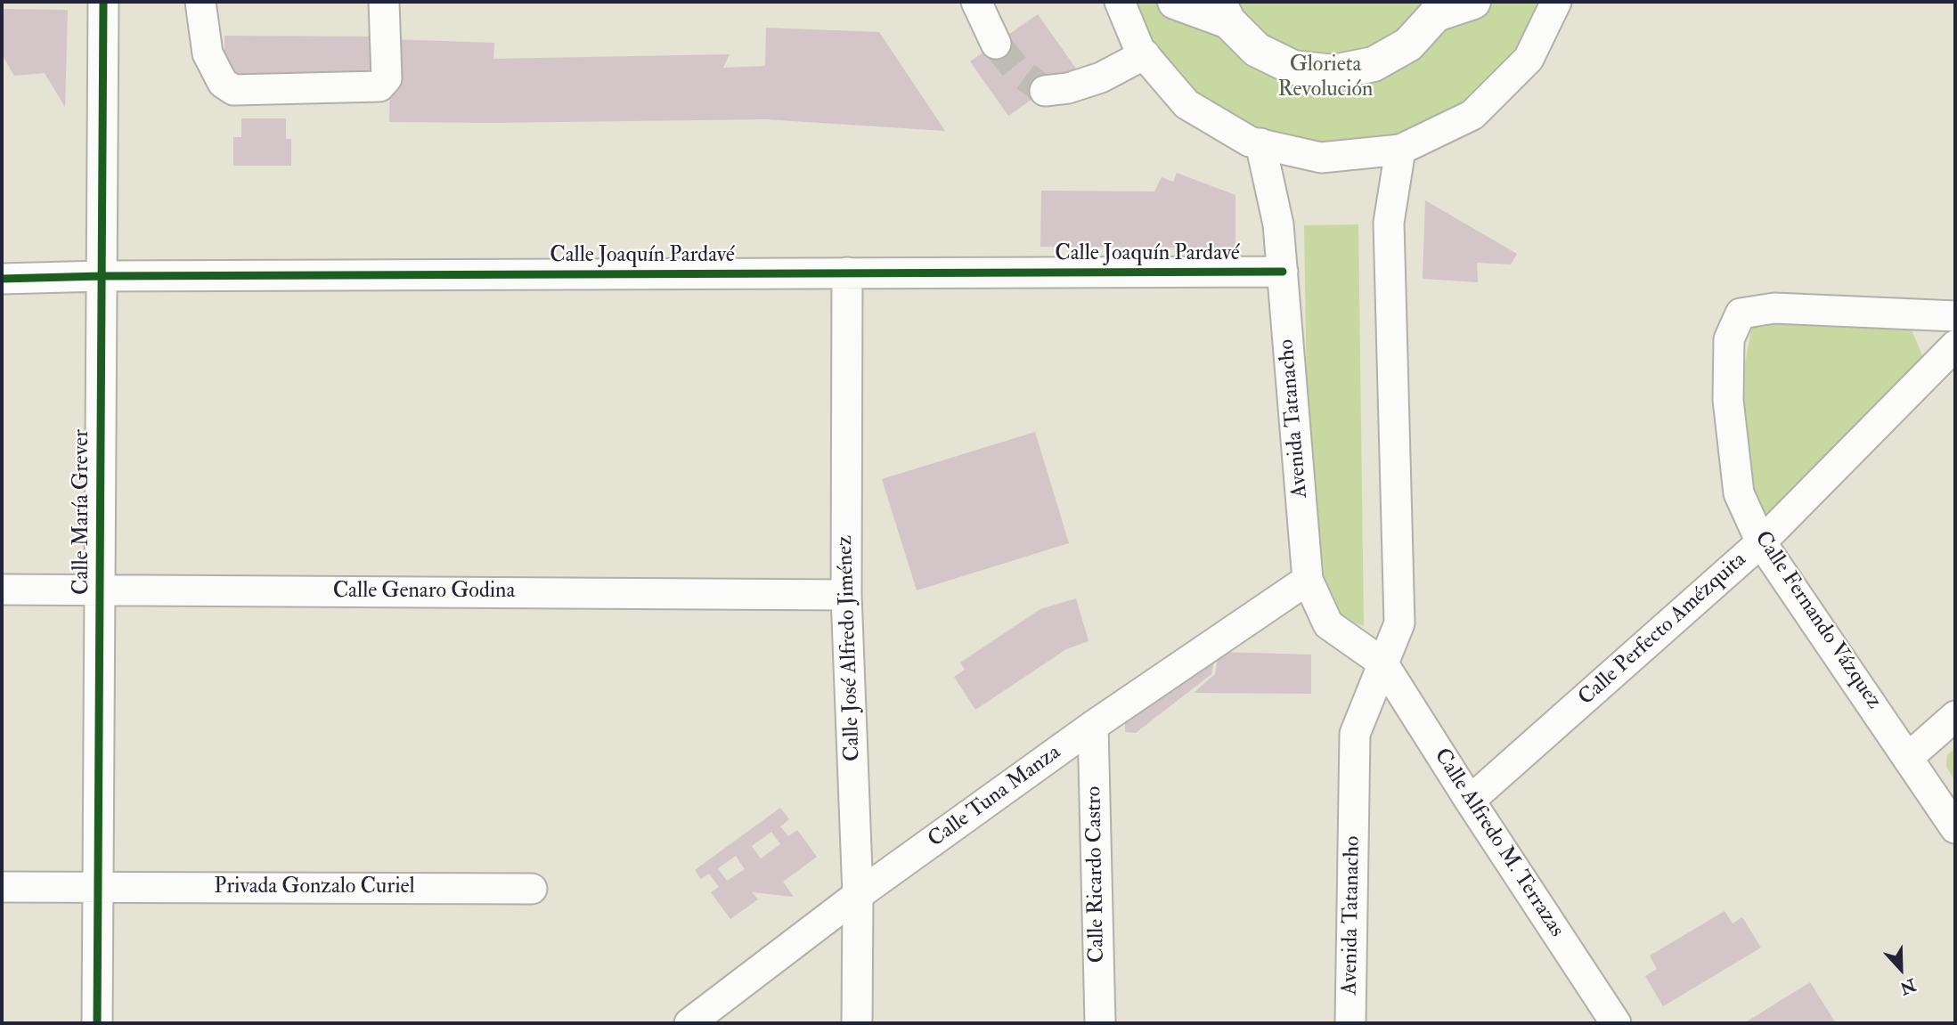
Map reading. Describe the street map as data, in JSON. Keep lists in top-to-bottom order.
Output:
{
  "streets": {
    "street": [
      "Calle Joaquín Pardavé",
      "Avenida Tatanacho",
      "Calle María Grever",
      "Calle Genaro Godina",
      "Calle Fernando Vázquez",
      "Calle Perfecto Amézquita",
      "Calle José Alfredo Jiménez",
      "Calle Tuna Manza",
      "Calle Alfredo M. Terrazas",
      "Calle Ricardo Castro",
      "Privada Gonzalo Curiel"
    ]
  },
  "crossings": [
    ["Calle Joaquín Pardavé", "Avenida Tatanacho"],
    ["Calle Joaquín Pardavé", "Calle María Grever"],
    ["Calle Joaquín Pardavé", "Calle José Alfredo Jiménez"],
    ["Avenida Tatanacho", "Calle Tuna Manza"],
    ["Avenida Tatanacho", "Calle Alfredo M. Terrazas"],
    ["Calle María Grever", "Calle Genaro Godina"],
    ["Calle María Grever", "Privada Gonzalo Curiel"],
    ["Calle Genaro Godina", "Calle José Alfredo Jiménez"],
    ["Calle Fernando Vázquez", "Calle Perfecto Amézquita"],
    ["Calle Perfecto Amézquita", "Calle Alfredo M. Terrazas"],
    ["Calle José Alfredo Jiménez", "Calle Tuna Manza"],
    ["Calle Tuna Manza", "Calle Ricardo Castro"]
  ],
  "parks": ["Glorieta Revolución"],
  "north": "bottom"
}
